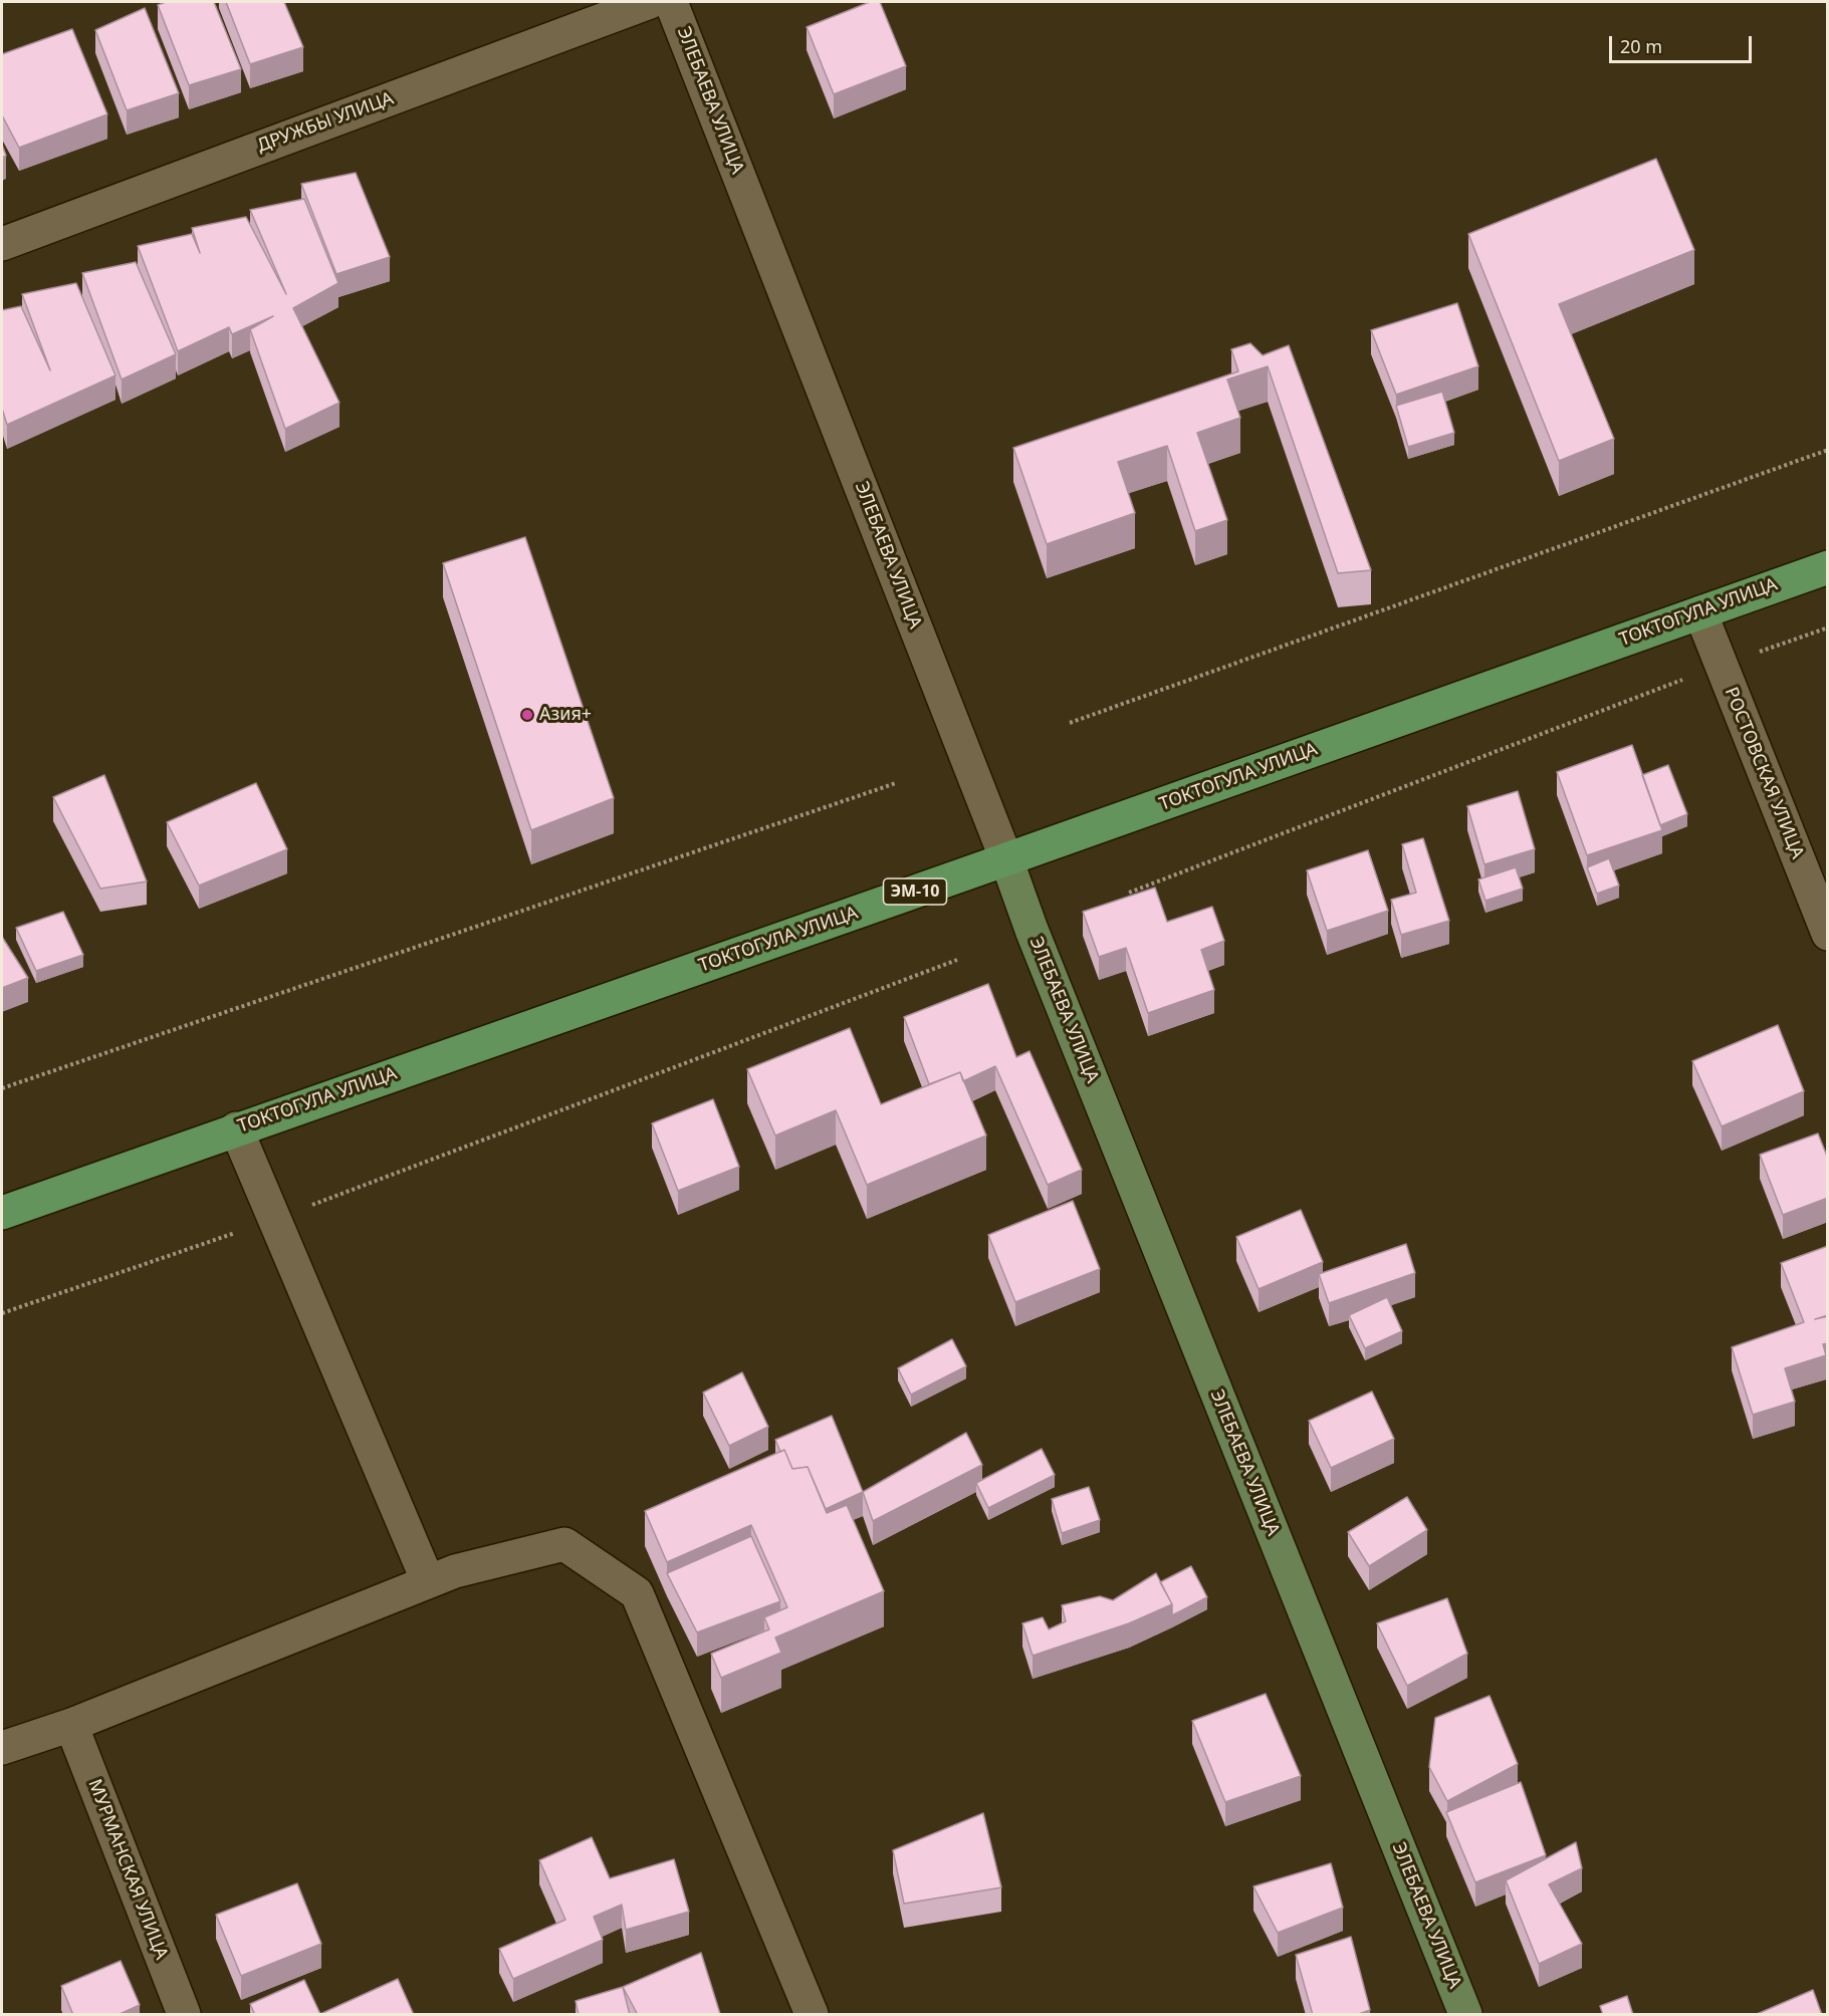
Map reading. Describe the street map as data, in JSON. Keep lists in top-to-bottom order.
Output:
{
  "streets": {
    "highway": ["ТОКТОГУЛА УЛИЦА", "ЭМ-10"],
    "main road": ["ЭЛЕБАЕВА УЛИЦА"],
    "street": ["ДРУЖБЫ УЛИЦА", "РОСТОВСКАЯ УЛИЦА", "МУРМАНСКАЯ УЛИЦА"]
  },
  "crossings": [
    ["ЭЛЕБАЕВА УЛИЦА", "ТОКТОГУЛА УЛИЦА"],
    ["ТОКТОГУЛА УЛИЦА", "РОСТОВСКАЯ УЛИЦА"]
  ],
  "places": ["Aзия+"],
  "scale_bar": "20 m"
}
